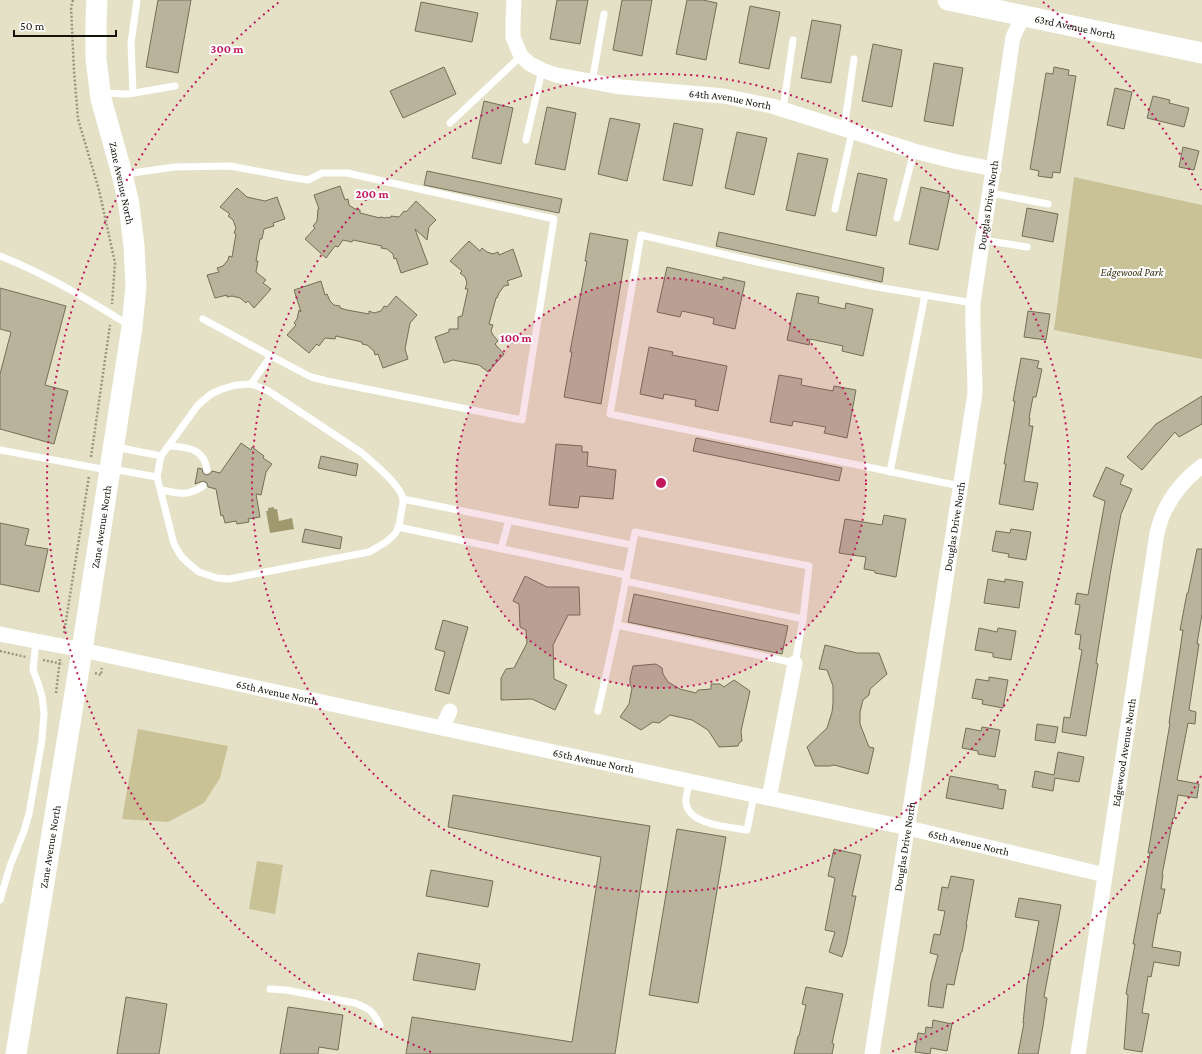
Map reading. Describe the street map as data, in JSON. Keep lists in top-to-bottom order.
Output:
{
  "streets": {
    "street": [
      "63rd Avenue North",
      "64th Avenue North",
      "Zane Avenue North",
      "Douglas Drive North",
      "65th Avenue North",
      "Edgewood Avenue North"
    ]
  },
  "crossings": [
    ["63rd Avenue North", "Douglas Drive North"],
    ["64th Avenue North", "Douglas Drive North"],
    ["Zane Avenue North", "65th Avenue North"],
    ["Douglas Drive North", "65th Avenue North"],
    ["65th Avenue North", "Edgewood Avenue North"]
  ],
  "parks": ["Edgewood Park"],
  "scale_bar": "50 m",
  "rings": ["300 m", "200 m", "100 m"]
}
